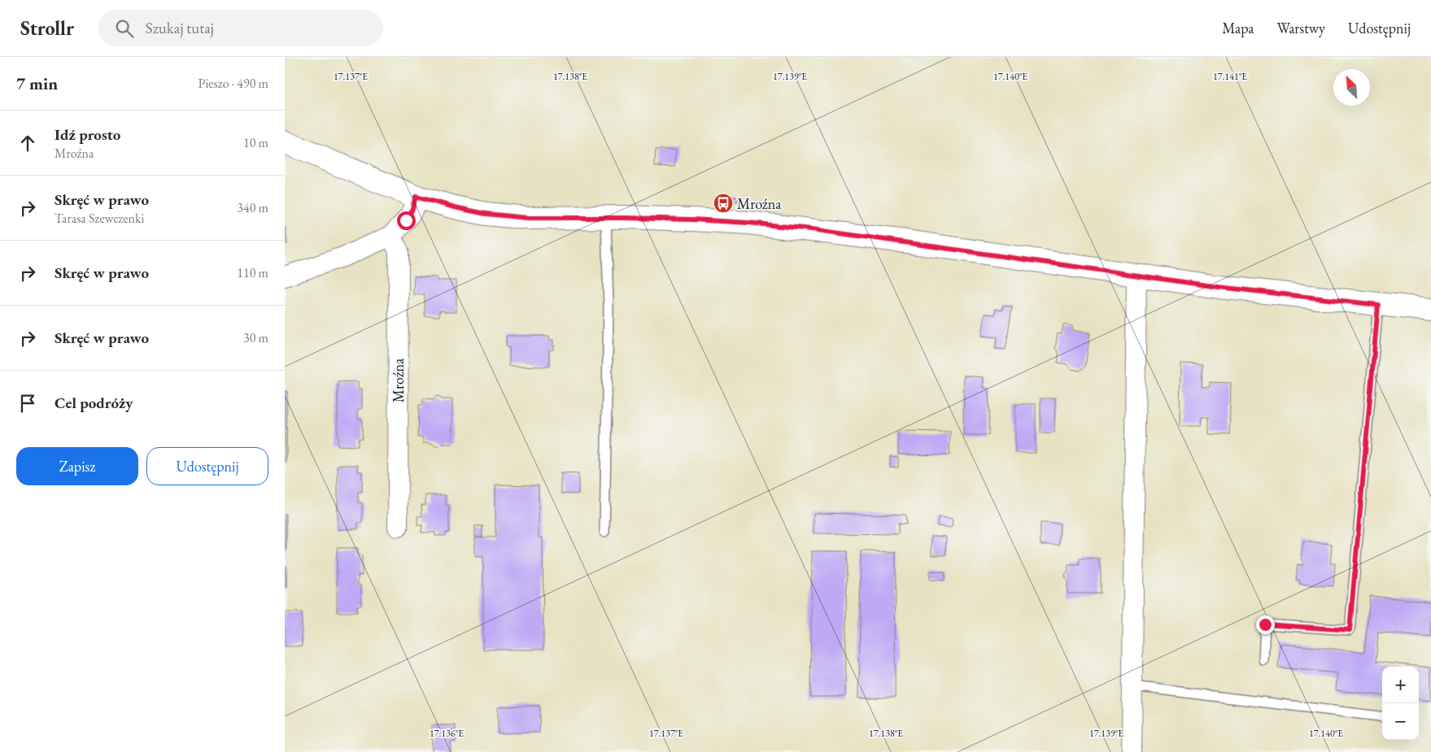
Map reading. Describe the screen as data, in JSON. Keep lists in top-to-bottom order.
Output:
{
  "streets": {
    "street": ["Mroźna"]
  },
  "places": {
    "bus stop": ["Mroźna"]
  },
  "north": "top left",
  "page": {
    "header": "Strollr",
    "search": "Szukaj tutaj",
    "nav": ["Mapa", "Warstwy", "Udostępnij"],
    "heading": ["7 min", "Pieszo · 490 m"],
    "list": [
      ["Idź prosto", "Mroźna", "10 m"],
      ["Skręć w prawo", "Tarasa Szewczenki", "340 m"],
      ["Skręć w prawo", "110 m"],
      ["Skręć w prawo", "30 m"],
      "Cel podróży"
    ],
    "buttons": ["Zapisz", "Udostępnij"],
    "map_buttons": ["+", "−"]
  },
  "coordinates": [
    "17.137°E",
    "17.138°E",
    "17.139°E",
    "17.140°E",
    "17.141°E",
    "17.136°E"
  ]
}
